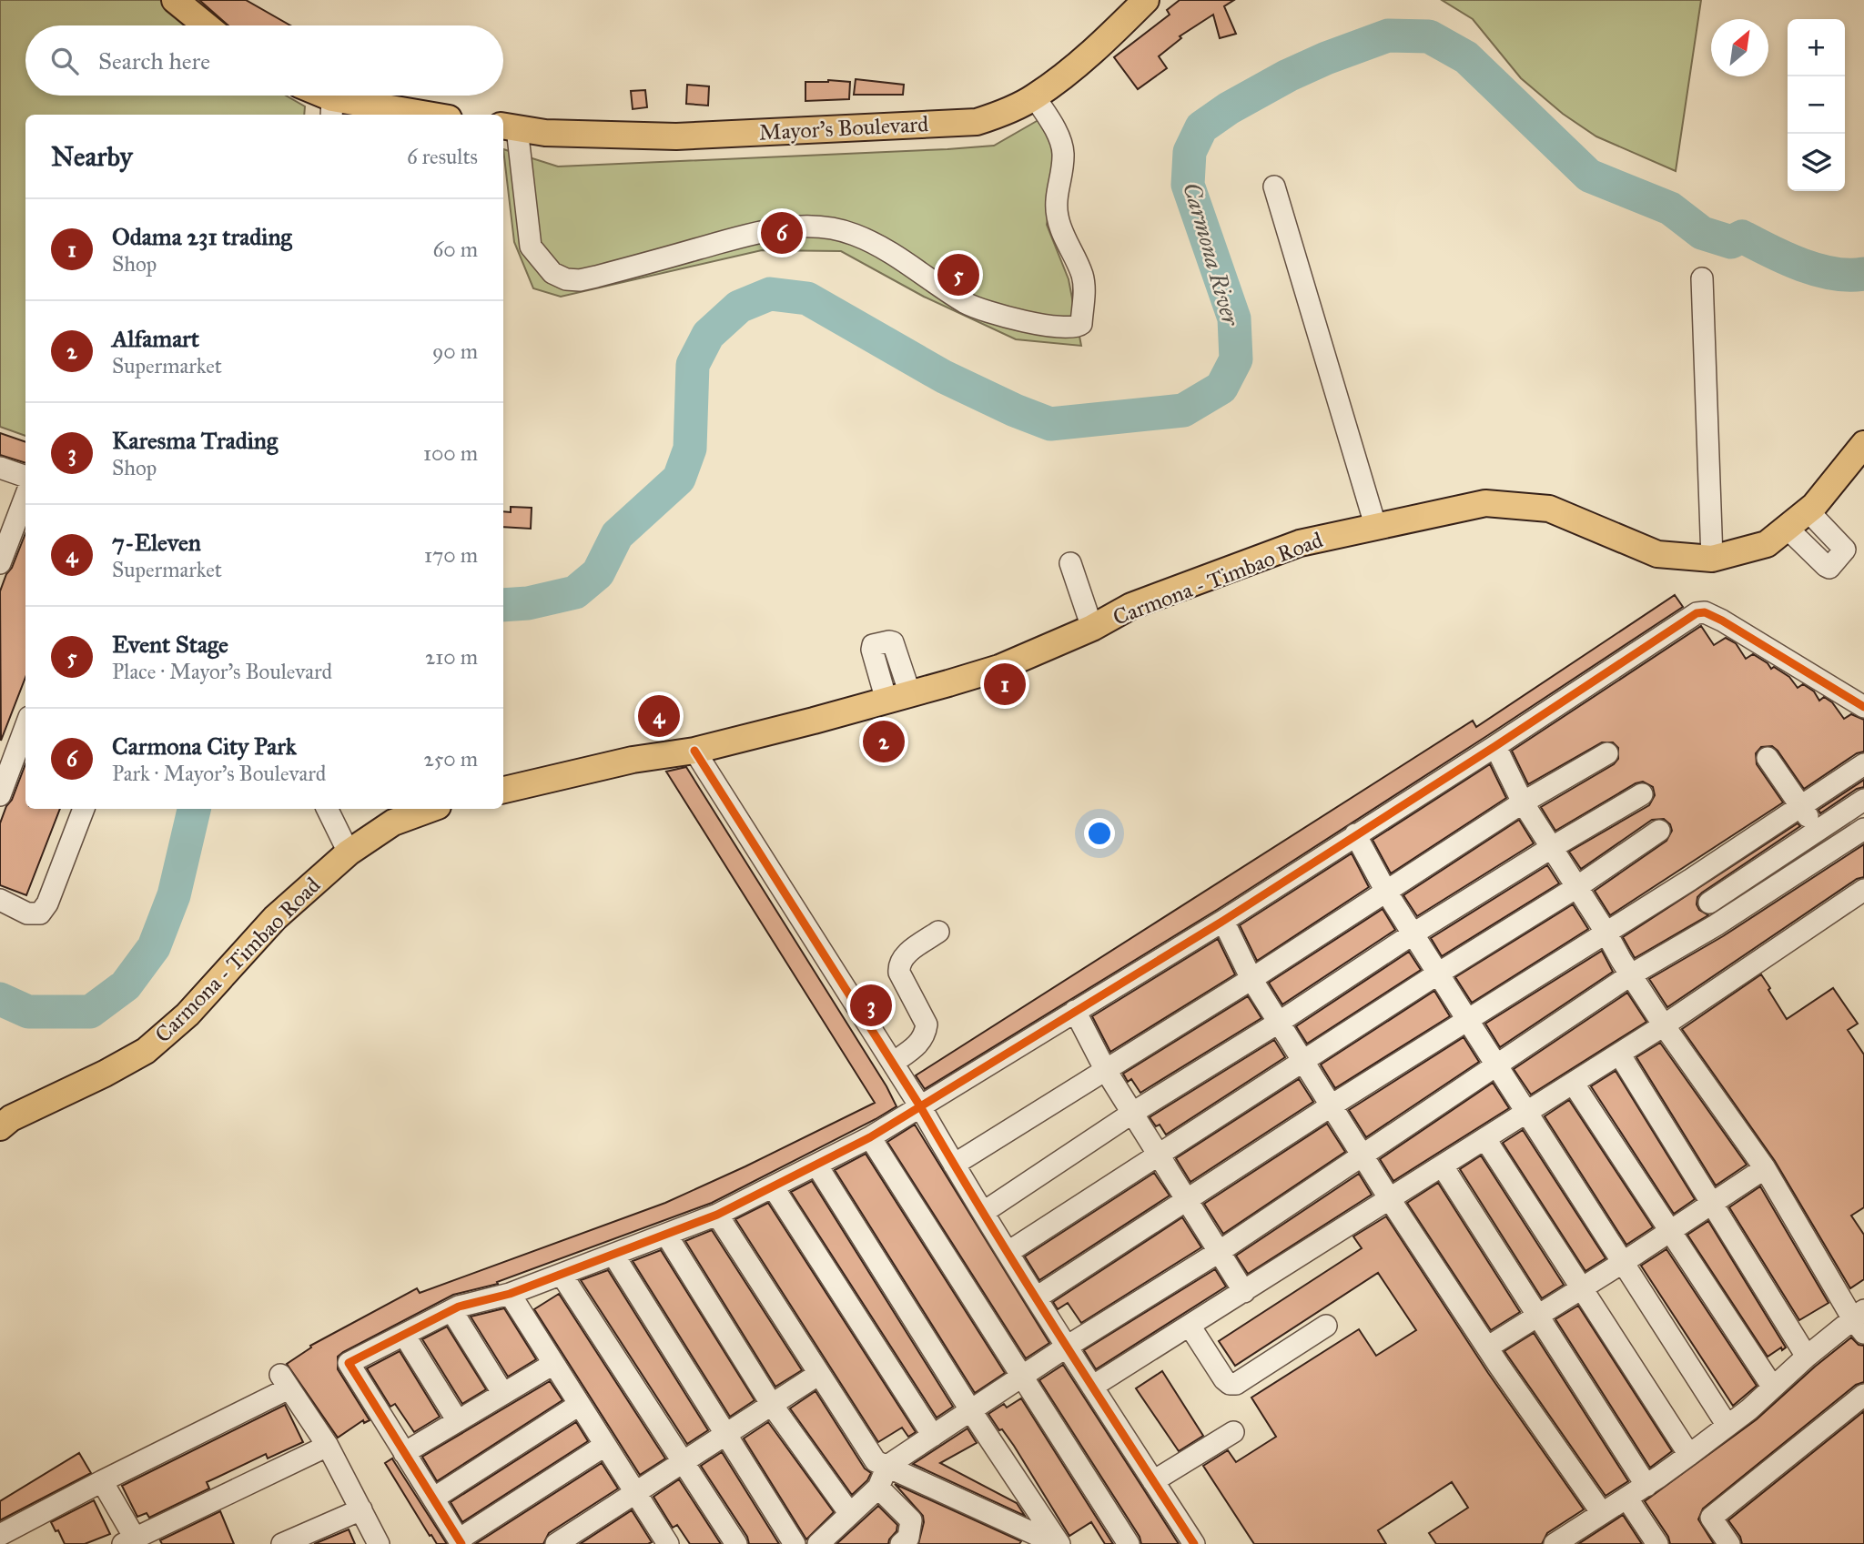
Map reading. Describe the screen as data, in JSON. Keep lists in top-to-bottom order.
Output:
{
  "streets": {
    "main road": ["Mayor's Boulevard", "Carmona - Timbao Road"]
  },
  "water": ["Carmona River"],
  "north": "top right",
  "page": {
    "map_buttons": ["+", "−"],
    "search": "Search here",
    "heading": ["Nearby", "6 results"],
    "list": [
      {
        "mark": "1",
        "name": "Odama 231 trading",
        "note": "Shop",
        "value": "60 m"
      },
      {
        "mark": "2",
        "name": "Alfamart",
        "note": "Supermarket",
        "value": "90 m"
      },
      {
        "mark": "3",
        "name": "Karesma Trading",
        "note": "Shop",
        "value": "100 m"
      },
      {
        "mark": "4",
        "name": "7-Eleven",
        "note": "Supermarket",
        "value": "170 m"
      },
      {
        "mark": "5",
        "name": "Event Stage",
        "note": "Place · Mayor's Boulevard",
        "value": "210 m"
      },
      {
        "mark": "6",
        "name": "Carmona City Park",
        "note": "Park · Mayor's Boulevard",
        "value": "250 m"
      }
    ],
    "pins": [
      "6",
      "5",
      "1",
      "4",
      "2",
      "3"
    ]
  }
}
